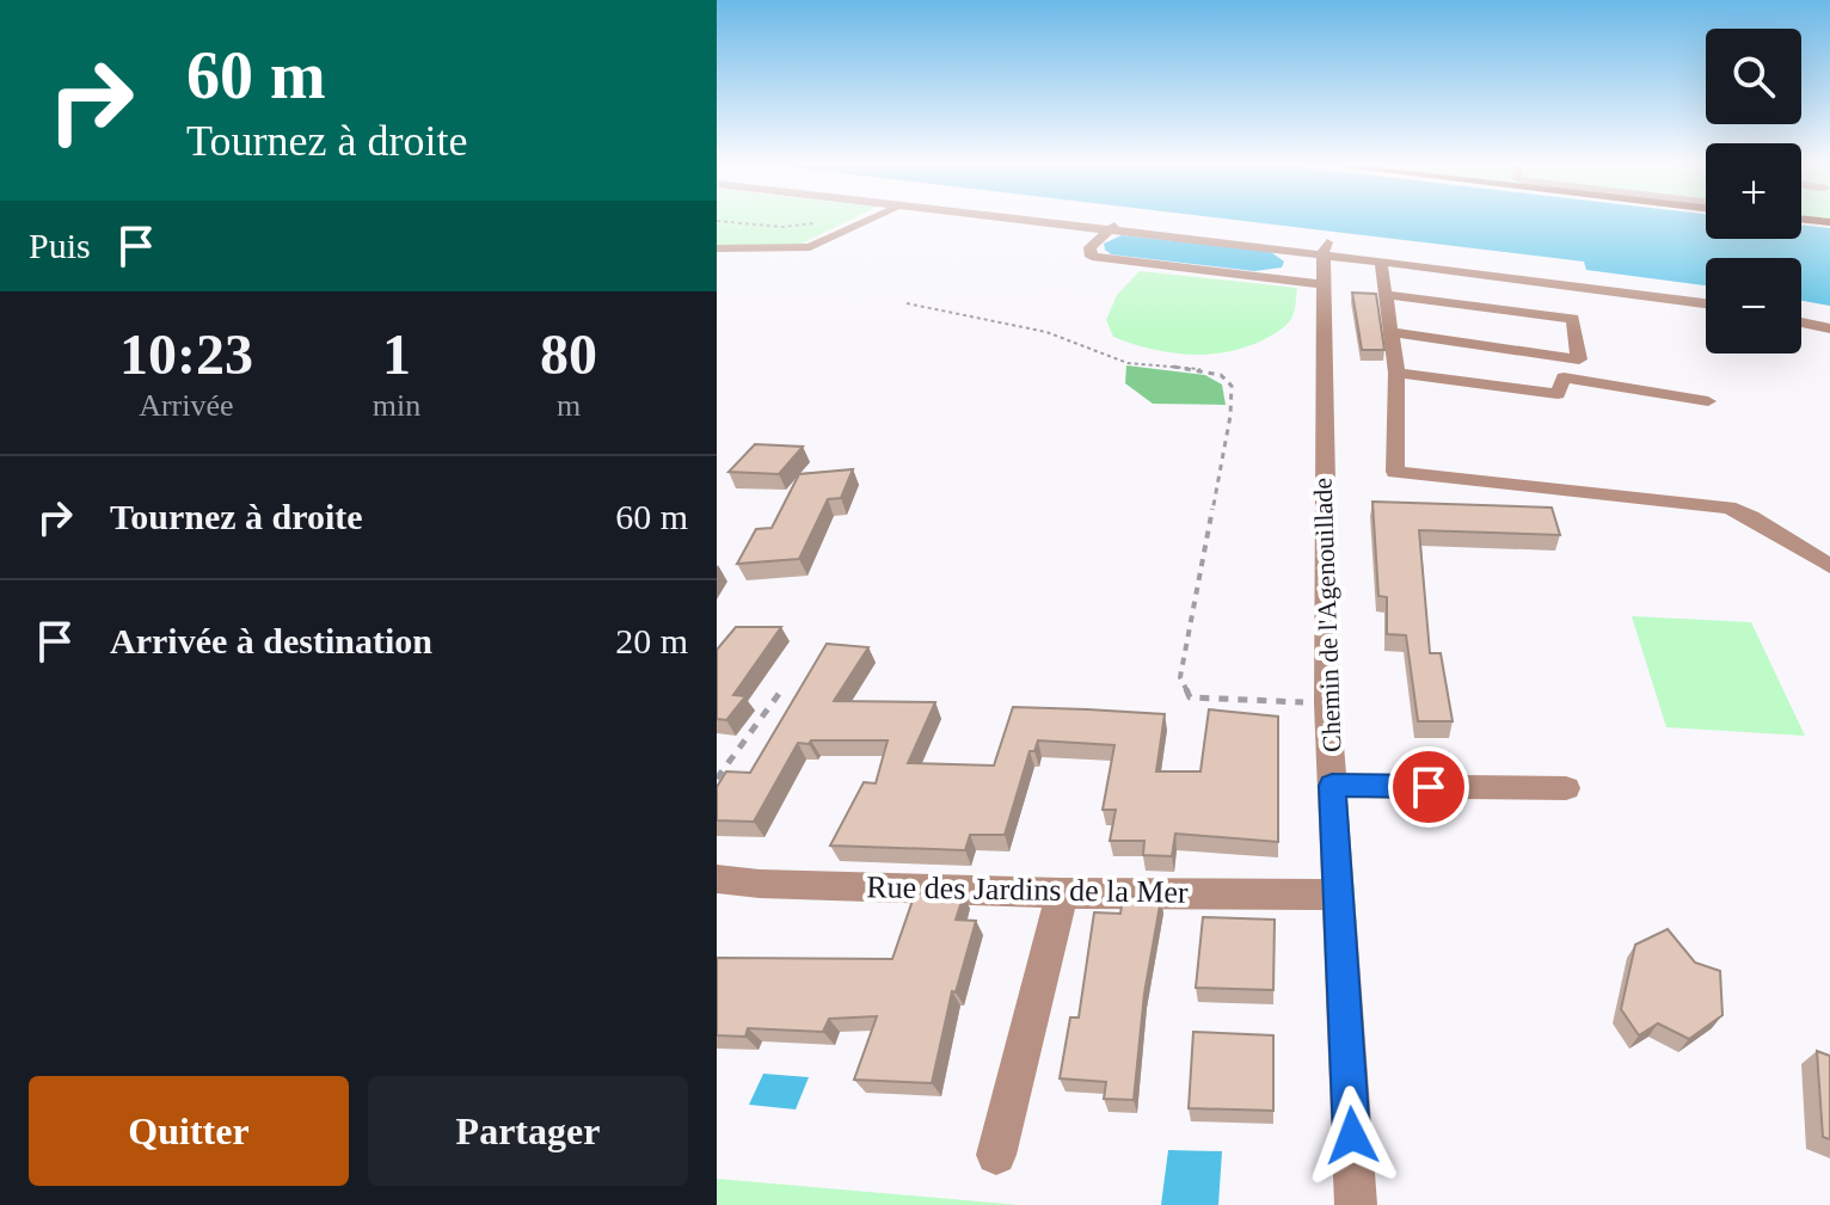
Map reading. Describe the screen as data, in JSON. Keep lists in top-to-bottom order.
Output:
{
  "streets": {
    "street": ["Chemin de l'Agenouillade", "Rue des Jardins de la Mer"]
  },
  "crossings": [
    ["Chemin de l'Agenouillade", "Rue des Jardins de la Mer"]
  ],
  "page": {
    "turn": ["60 m", "Tournez à droite"],
    "map_buttons": ["+", "−"],
    "then": "Puis",
    "eta": [
      "10:23",
      "Arrivée",
      "1",
      "min",
      "80",
      "m"
    ],
    "list": [
      {
        "name": "Tournez à droite",
        "value": "60 m"
      },
      {
        "name": "Arrivée à destination",
        "value": "20 m"
      }
    ],
    "buttons": ["Quitter", "Partager"]
  }
}
